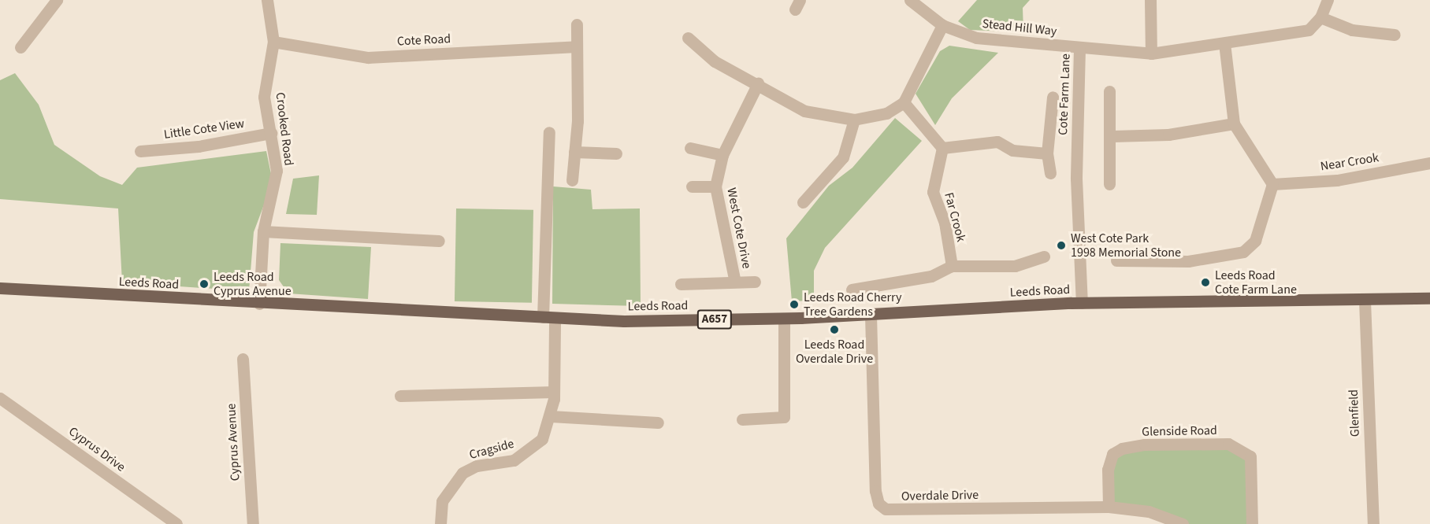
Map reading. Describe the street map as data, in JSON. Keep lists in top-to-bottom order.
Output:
{
  "streets": {
    "main road": ["Leeds Road", "A657"],
    "street": [
      "Stead Hill Way",
      "Cote Road",
      "Cote Farm Lane",
      "Little Cote View",
      "Crooked Road",
      "Near Crook",
      "Far Crook",
      "West Cote Drive",
      "Glenfield",
      "Glenside Road",
      "Cyprus Avenue",
      "Cyprus Drive",
      "Cragside",
      "Overdale Drive"
    ]
  },
  "crossings": [
    ["Stead Hill Way", "Cote Farm Lane"],
    ["Cote Road", "Crooked Road"],
    ["Cote Farm Lane", "Leeds Road"],
    ["Little Cote View", "Crooked Road"],
    ["Crooked Road", "Leeds Road"],
    ["Leeds Road", "Glenfield"],
    ["Leeds Road", "Cragside"],
    ["Leeds Road", "Overdale Drive"],
    ["Glenside Road", "Overdale Drive"]
  ],
  "places": [
    "West Cote Park 1998 Memorial Stone",
    "Leeds Road Cote Farm Lane",
    "Leeds Road Cyprus Avenue",
    "Leeds Road Cherry Tree Gardens",
    "Leeds Road Overdale Drive"
  ]
}
